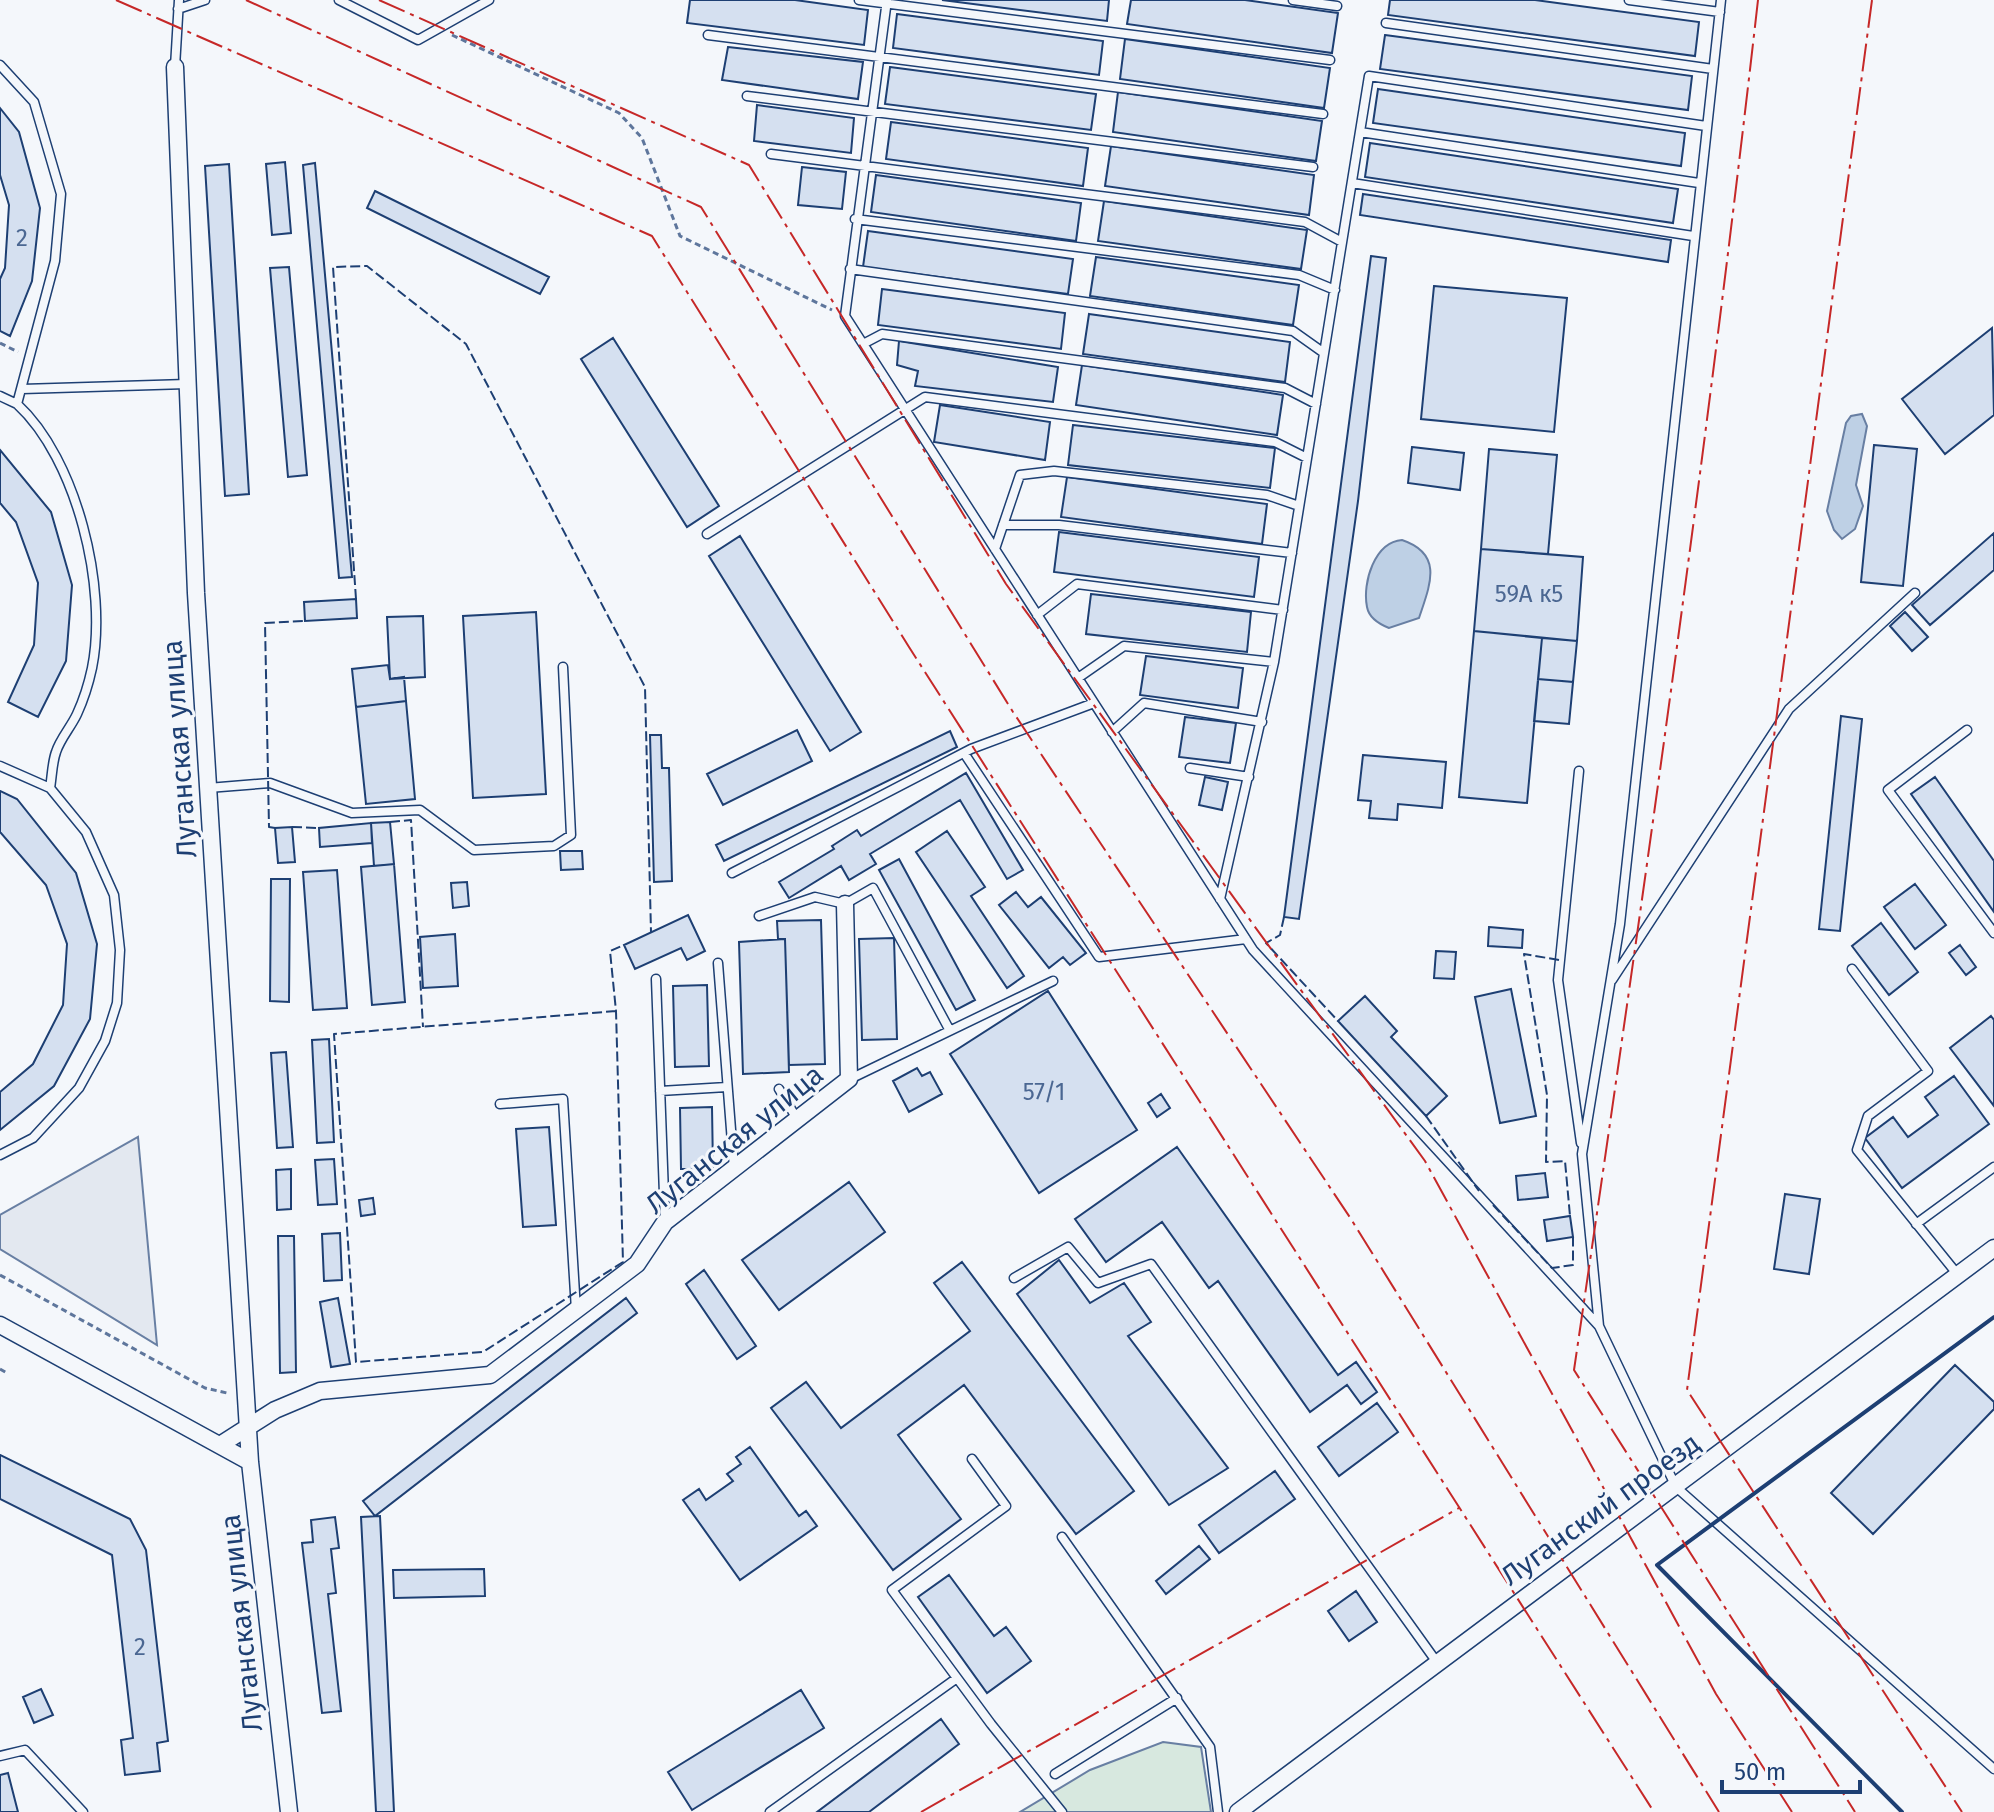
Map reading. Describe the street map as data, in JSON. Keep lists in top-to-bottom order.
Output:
{
  "streets": {
    "street": ["Луганская улица", "Луганский проезд"]
  },
  "house_numbers": [
    "2",
    "59А к5",
    "57/1",
    "2"
  ],
  "scale_bar": "50 m"
}
